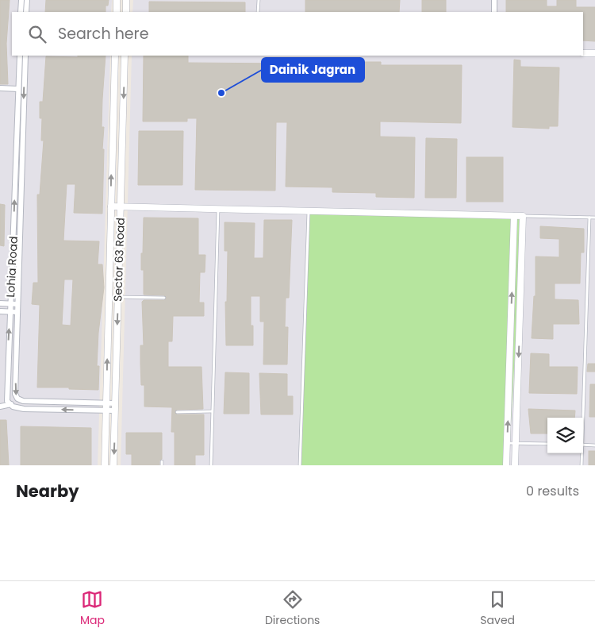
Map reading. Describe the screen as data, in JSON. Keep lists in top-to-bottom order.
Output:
{
  "streets": {
    "street": ["Sector 63 Road", "Lohia Road"]
  },
  "crossings": [
    ["Sector 63 Road", "Lohia Road"]
  ],
  "places": ["Dainik Jagran"],
  "page": {
    "search": "Search here",
    "heading": ["Nearby", "0 results"],
    "nav": ["Map", "Directions", "Saved"]
  }
}
